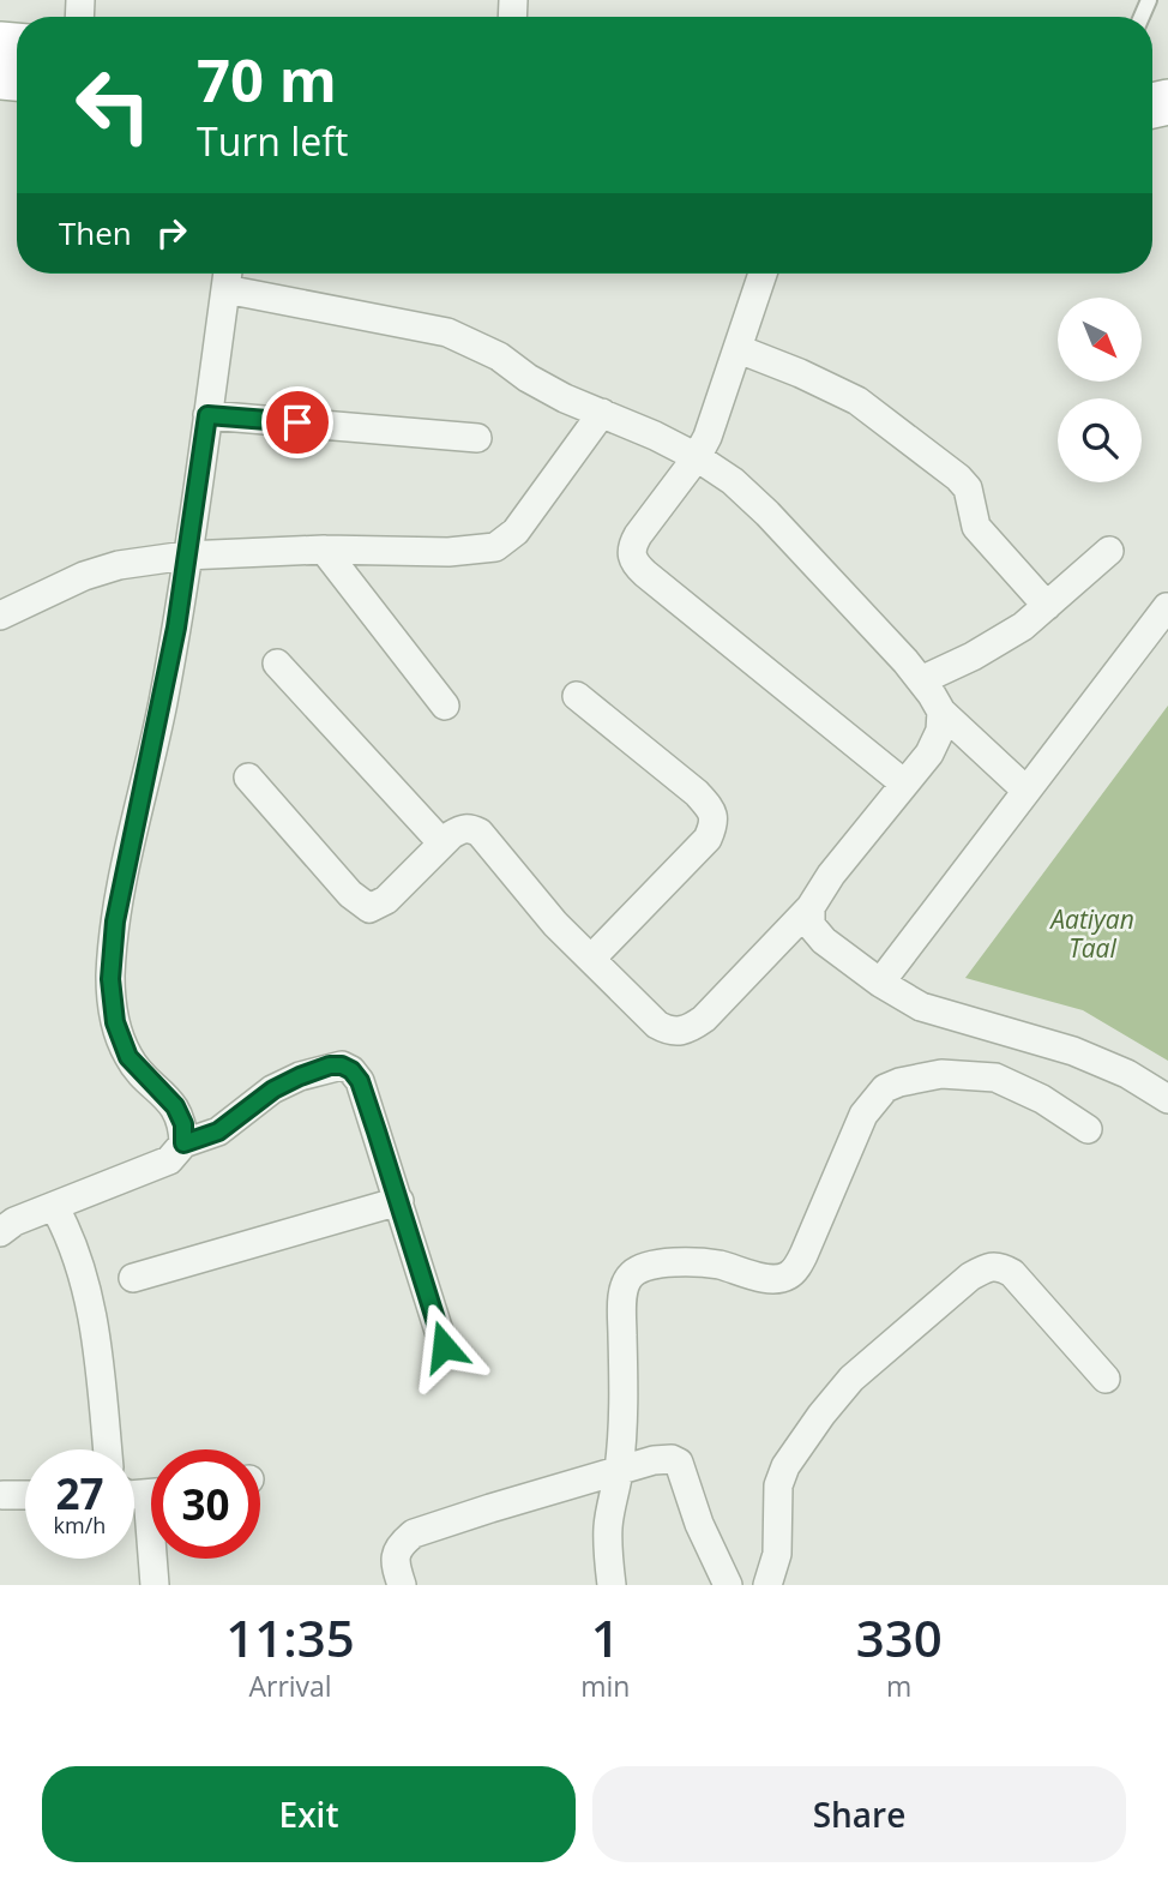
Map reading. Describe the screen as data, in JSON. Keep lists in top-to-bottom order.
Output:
{
  "water": ["Aatiyan Taal"],
  "north": "bottom right",
  "page": {
    "turn": ["70 m", "Turn left"],
    "then": "Then",
    "speed": "27 km/h",
    "limit": "30",
    "eta": [
      "11:35",
      "Arrival",
      "1",
      "min",
      "330",
      "m"
    ],
    "buttons": ["Exit", "Share"]
  }
}
